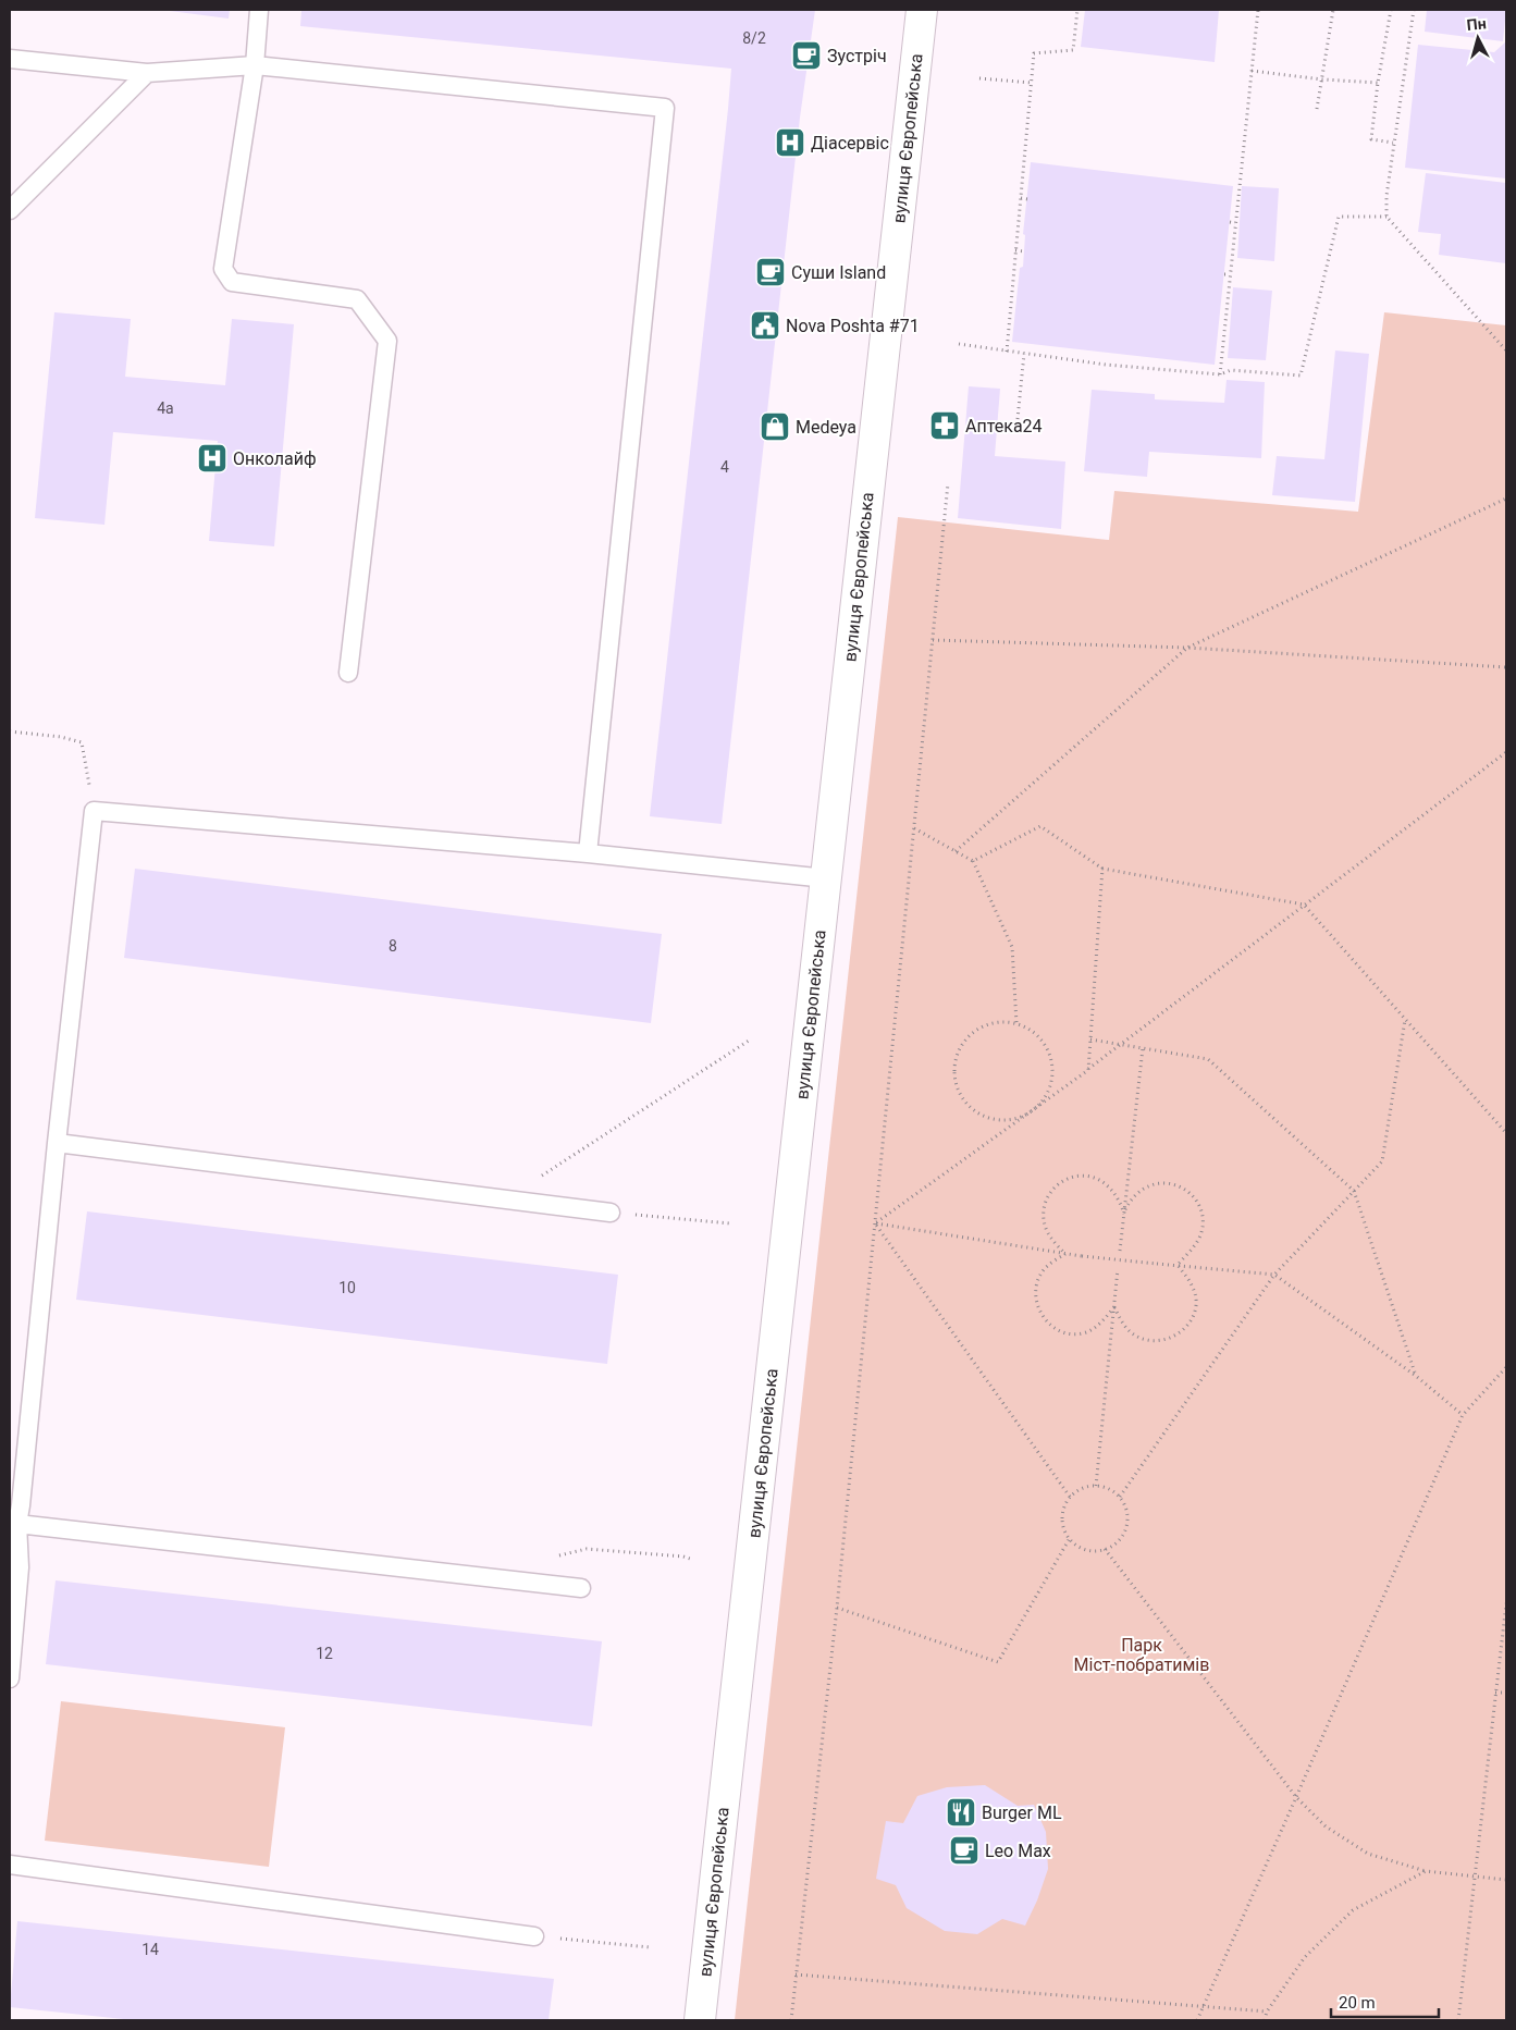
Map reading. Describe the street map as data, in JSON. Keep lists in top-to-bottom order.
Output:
{
  "streets": {
    "street": ["вулиця Європейська"]
  },
  "parks": ["Парк Міст-побратимів"],
  "places": {
    "cafe": ["Зустрiч", "Суши Island", "Leo Max"],
    "hospital": ["Діасервіс", "Онколайф"],
    "public building": ["Nova Poshta #71"],
    "pharmacy": ["Аптека24"],
    "shop": ["Medeya"],
    "restaurant": ["Burger ML"]
  },
  "house_numbers": [
    "8/2",
    "4а",
    "4",
    "8",
    "10",
    "12",
    "14"
  ],
  "scale_bar": "20 m",
  "north": "top"
}
